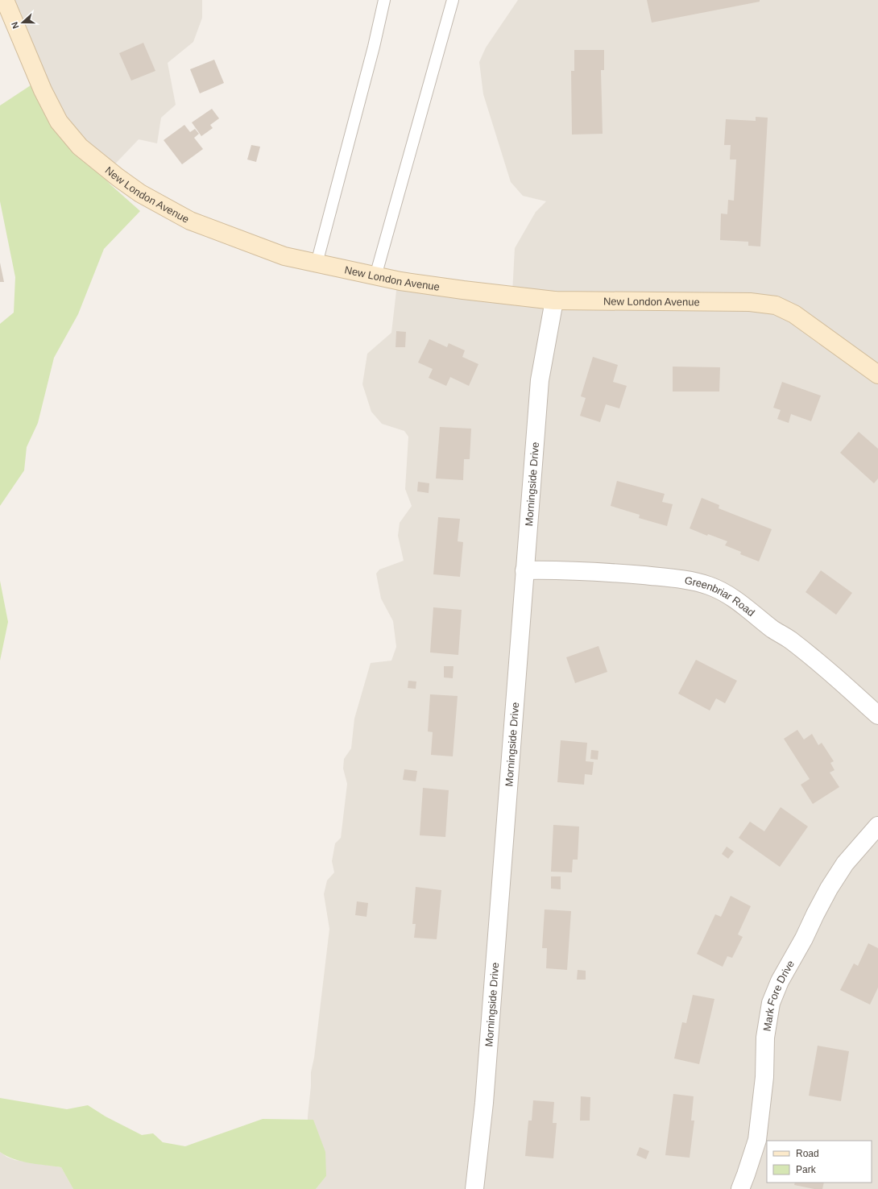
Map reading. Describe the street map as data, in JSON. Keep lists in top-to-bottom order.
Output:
{
  "streets": {
    "main road": ["New London Avenue"],
    "street": ["Morningside Drive", "Greenbriar Road", "Mark Fore Drive"]
  },
  "crossings": [
    ["New London Avenue", "Morningside Drive"],
    ["Morningside Drive", "Greenbriar Road"]
  ],
  "legend": ["Road", "Park"],
  "north": "left"
}
